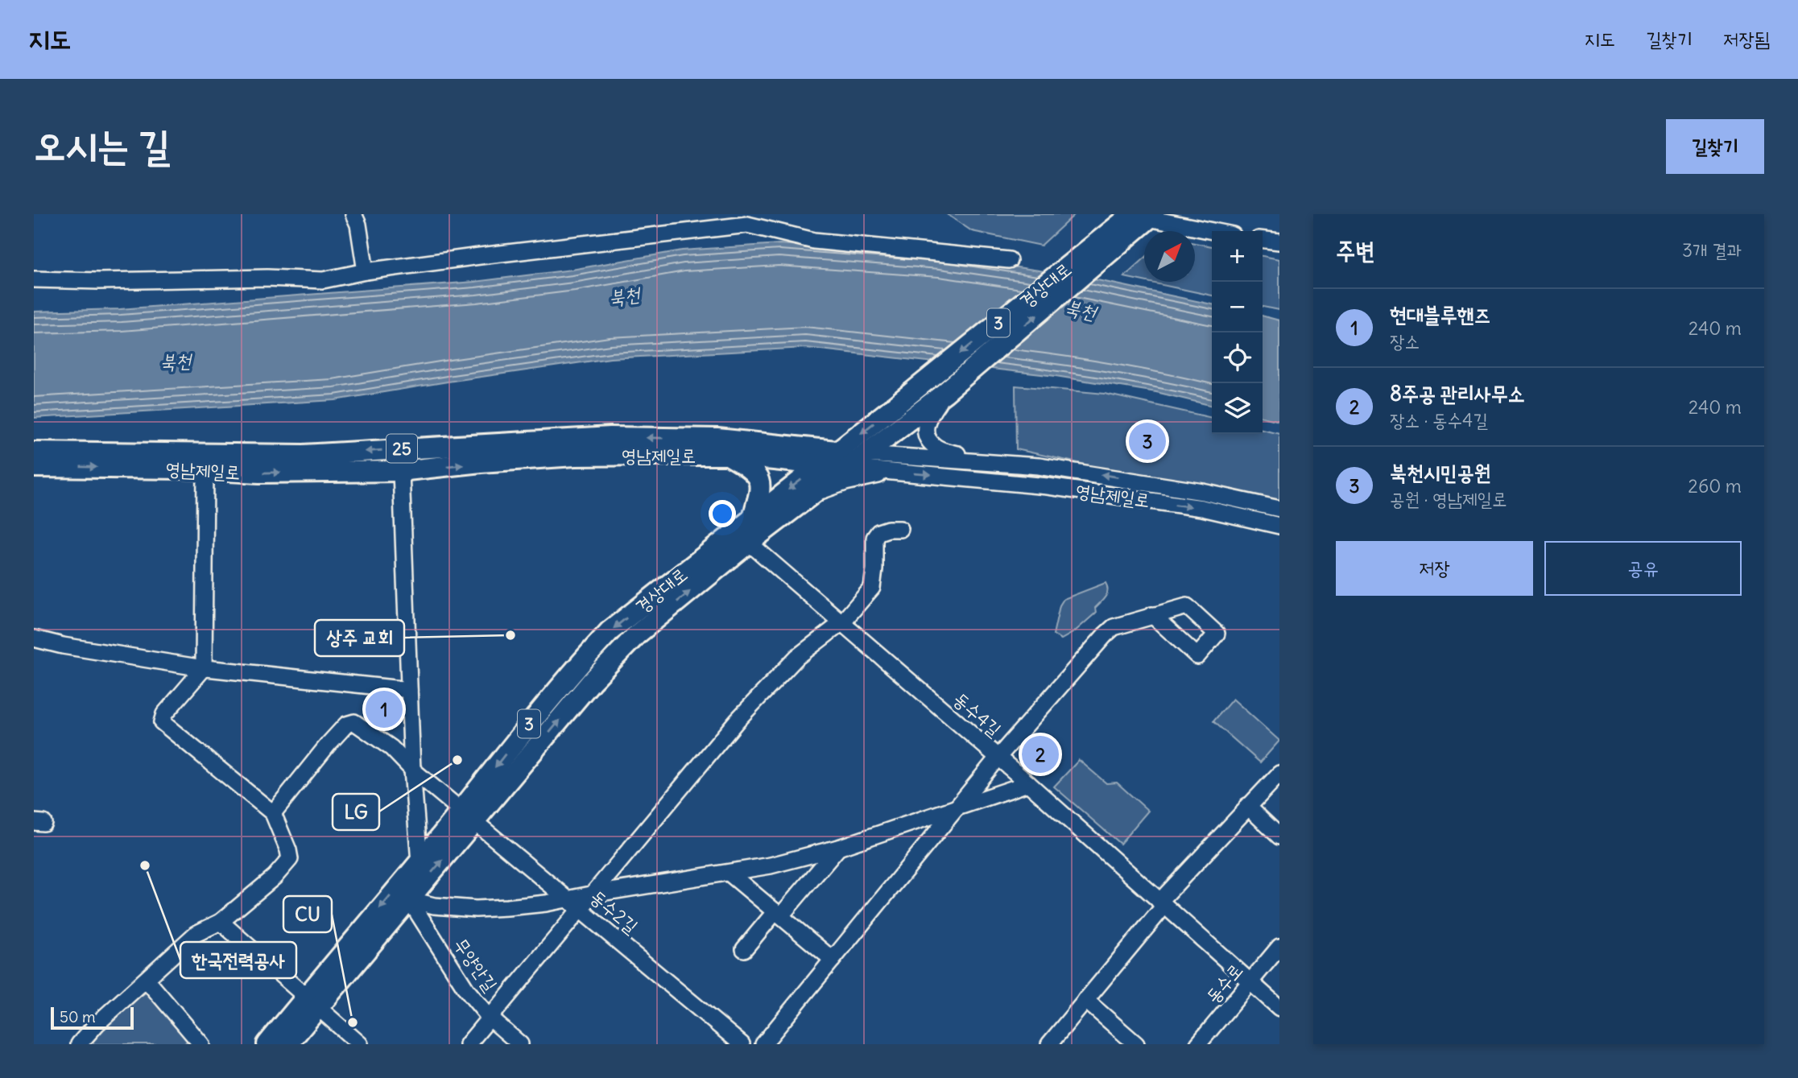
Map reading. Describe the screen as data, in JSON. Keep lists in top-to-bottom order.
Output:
{
  "streets": {
    "main road": [
      "경상대로",
      "3",
      "25",
      "영남제일로"
    ],
    "street": [
      "동수4길",
      "동수2길",
      "무양안길",
      "동수로"
    ]
  },
  "crossings": [
    ["경상대로", "영남제일로"],
    ["경상대로", "동수4길"],
    ["경상대로", "동수2길"],
    ["경상대로", "무양안길"],
    ["동수4길", "동수로"]
  ],
  "water": ["북천"],
  "places": [
    "상주 교회",
    "LG",
    "한국전력공사",
    "CU"
  ],
  "scale_bar": "50 m",
  "north": "top right",
  "page": {
    "header": "지도",
    "nav": ["지도", "길찾기", "저장됨"],
    "buttons": [
      "길찾기",
      ["저장", "공유"]
    ],
    "title": "오시는 길",
    "heading": ["주변", "3개 결과"],
    "map_buttons": ["+", "−"],
    "list": [
      {
        "mark": "1",
        "name": "현대블루핸즈",
        "note": "장소",
        "value": "240 m"
      },
      {
        "mark": "2",
        "name": "8주공 관리사무소",
        "note": "장소 · 동수4길",
        "value": "240 m"
      },
      {
        "mark": "3",
        "name": "북천시민공원",
        "note": "공원 · 영남제일로",
        "value": "260 m"
      }
    ],
    "pins": ["3", "1", "2"],
    "scale": "50 m"
  }
}
